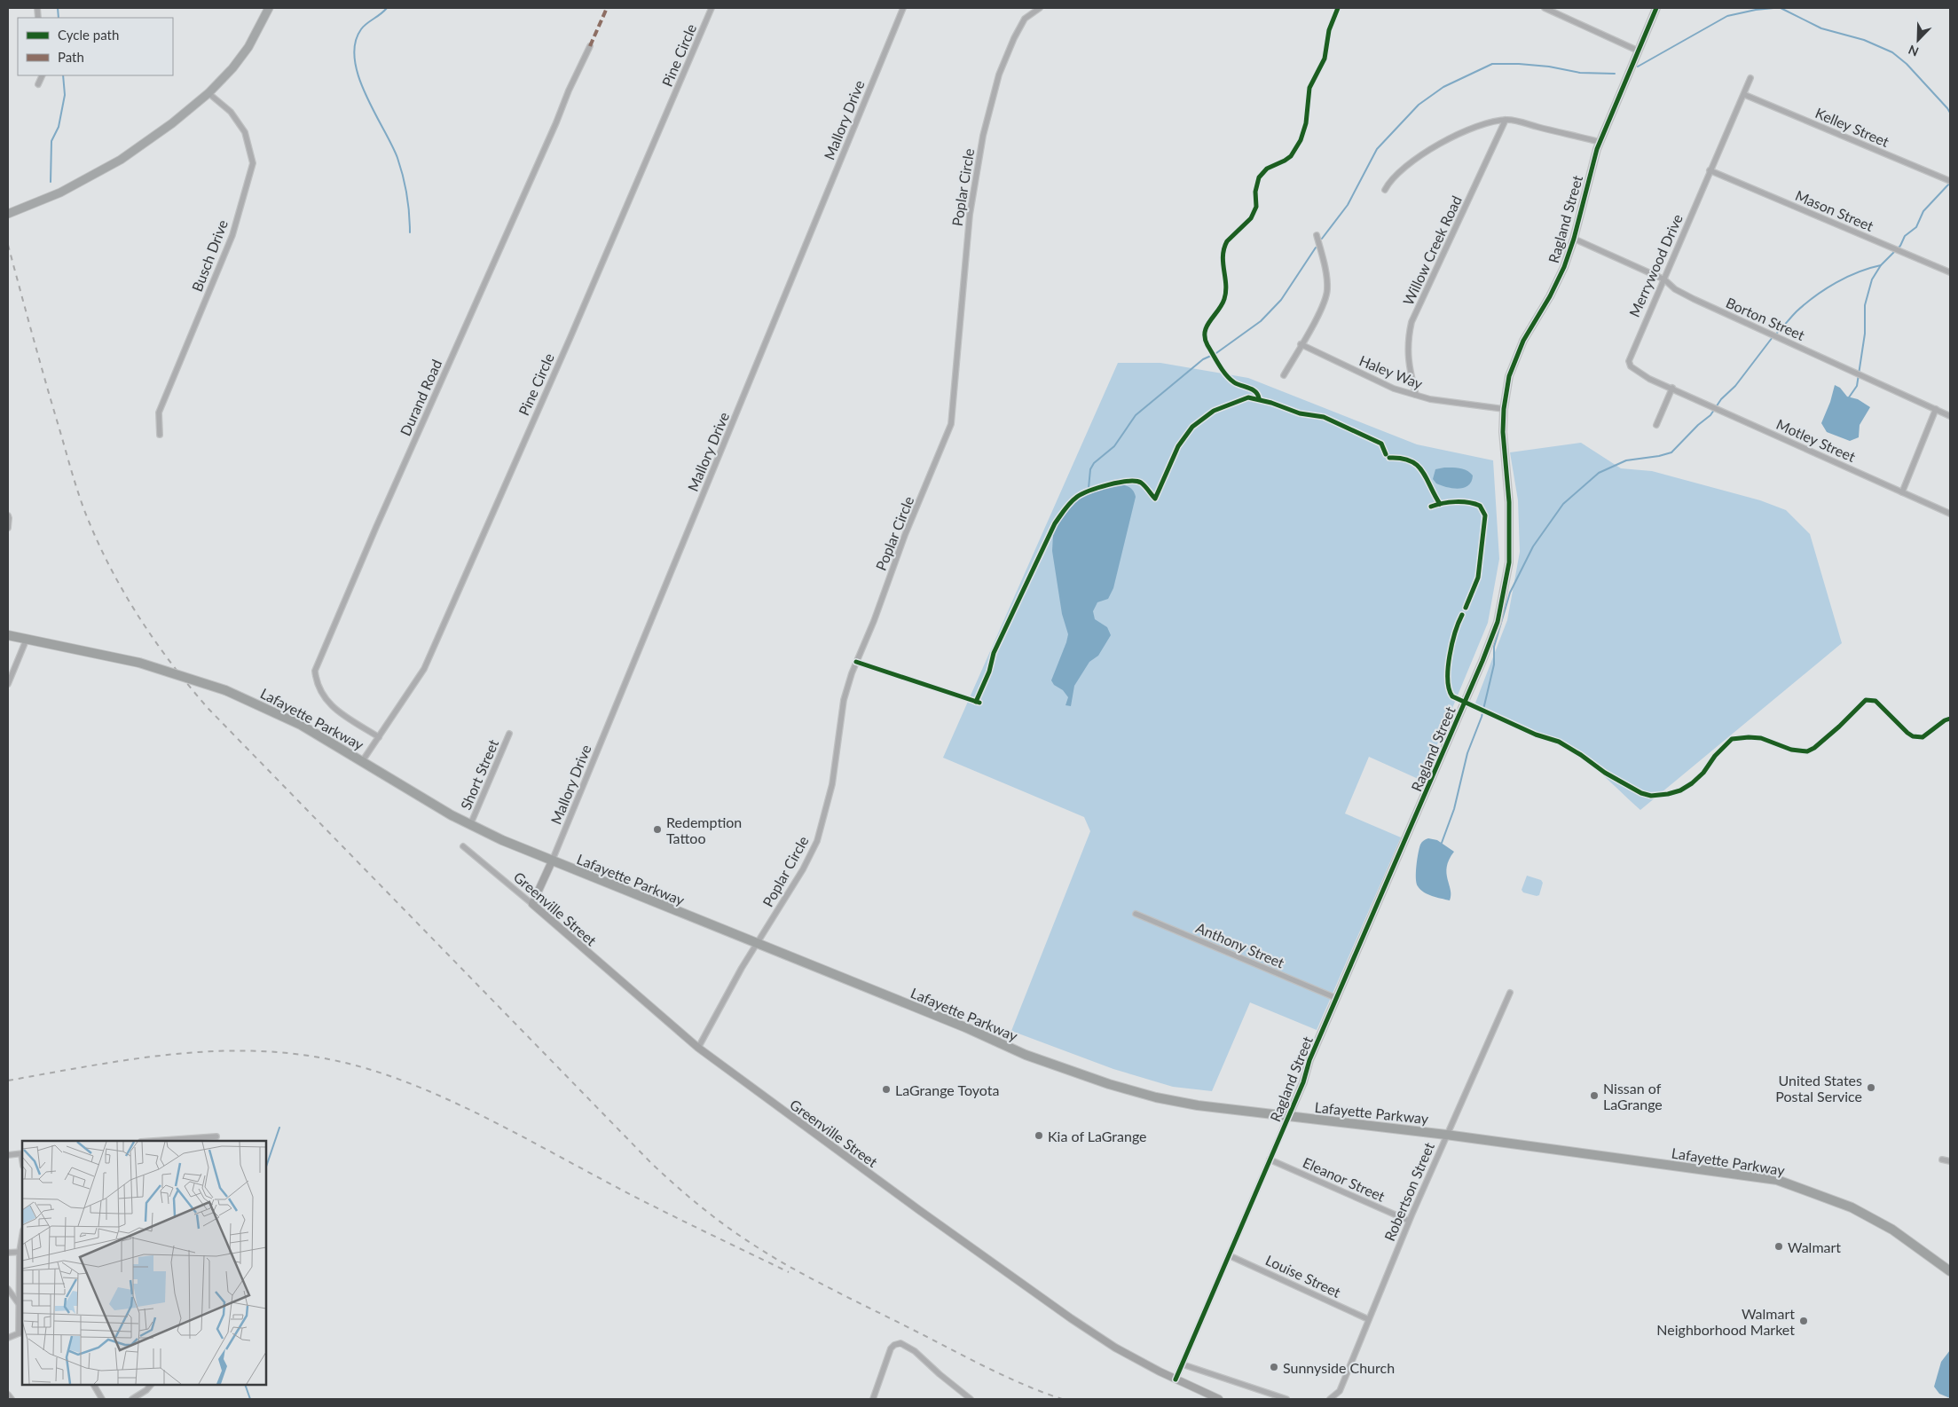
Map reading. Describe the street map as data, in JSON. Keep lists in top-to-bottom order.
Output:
{
  "streets": {
    "highway": ["Lafayette Parkway"],
    "street": [
      "Pine Circle",
      "Mallory Drive",
      "Kelley Street",
      "Poplar Circle",
      "Mason Street",
      "Ragland Street",
      "Willow Creek Road",
      "Busch Drive",
      "Merrywood Drive",
      "Borton Street",
      "Haley Way",
      "Durand Road",
      "Motley Street",
      "Short Street",
      "Greenville Street",
      "Anthony Street",
      "Eleanor Street",
      "Robertson Street",
      "Louise Street"
    ]
  },
  "crossings": [
    ["Pine Circle", "Durand Road"],
    ["Pine Circle", "Lafayette Parkway"],
    ["Mallory Drive", "Lafayette Parkway"],
    ["Mallory Drive", "Greenville Street"],
    ["Kelley Street", "Merrywood Drive"],
    ["Poplar Circle", "Lafayette Parkway"],
    ["Poplar Circle", "Greenville Street"],
    ["Mason Street", "Merrywood Drive"],
    ["Ragland Street", "Borton Street"],
    ["Ragland Street", "Haley Way"],
    ["Ragland Street", "Lafayette Parkway"],
    ["Ragland Street", "Greenville Street"],
    ["Ragland Street", "Anthony Street"],
    ["Ragland Street", "Eleanor Street"],
    ["Ragland Street", "Louise Street"],
    ["Willow Creek Road", "Haley Way"],
    ["Merrywood Drive", "Borton Street"],
    ["Merrywood Drive", "Motley Street"],
    ["Lafayette Parkway", "Short Street"],
    ["Lafayette Parkway", "Robertson Street"],
    ["Eleanor Street", "Robertson Street"],
    ["Robertson Street", "Louise Street"]
  ],
  "places": [
    "Redemption Tattoo",
    "United States Postal Service",
    "LaGrange Toyota",
    "Nissan of LaGrange",
    "Kia of LaGrange",
    "Walmart",
    "Walmart Neighborhood Market",
    "Sunnyside Church"
  ],
  "legend": ["Cycle path", "Path"],
  "north": "bottom left"
}
